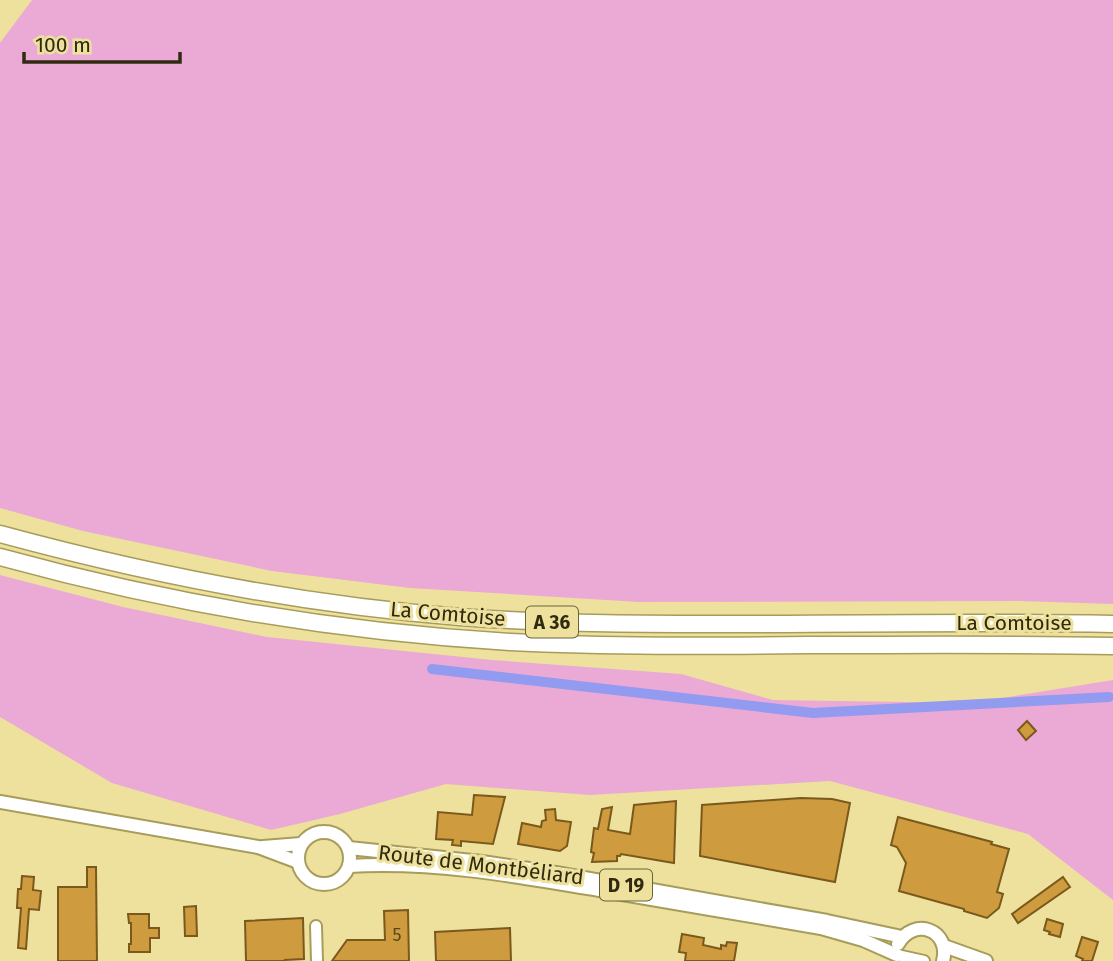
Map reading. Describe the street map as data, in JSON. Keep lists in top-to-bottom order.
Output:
{
  "streets": {
    "highway": ["La Comtoise", "A 36"],
    "main road": ["Route de Montbéliard", "D 19"]
  },
  "house_numbers": ["5"],
  "scale_bar": "100 m"
}
